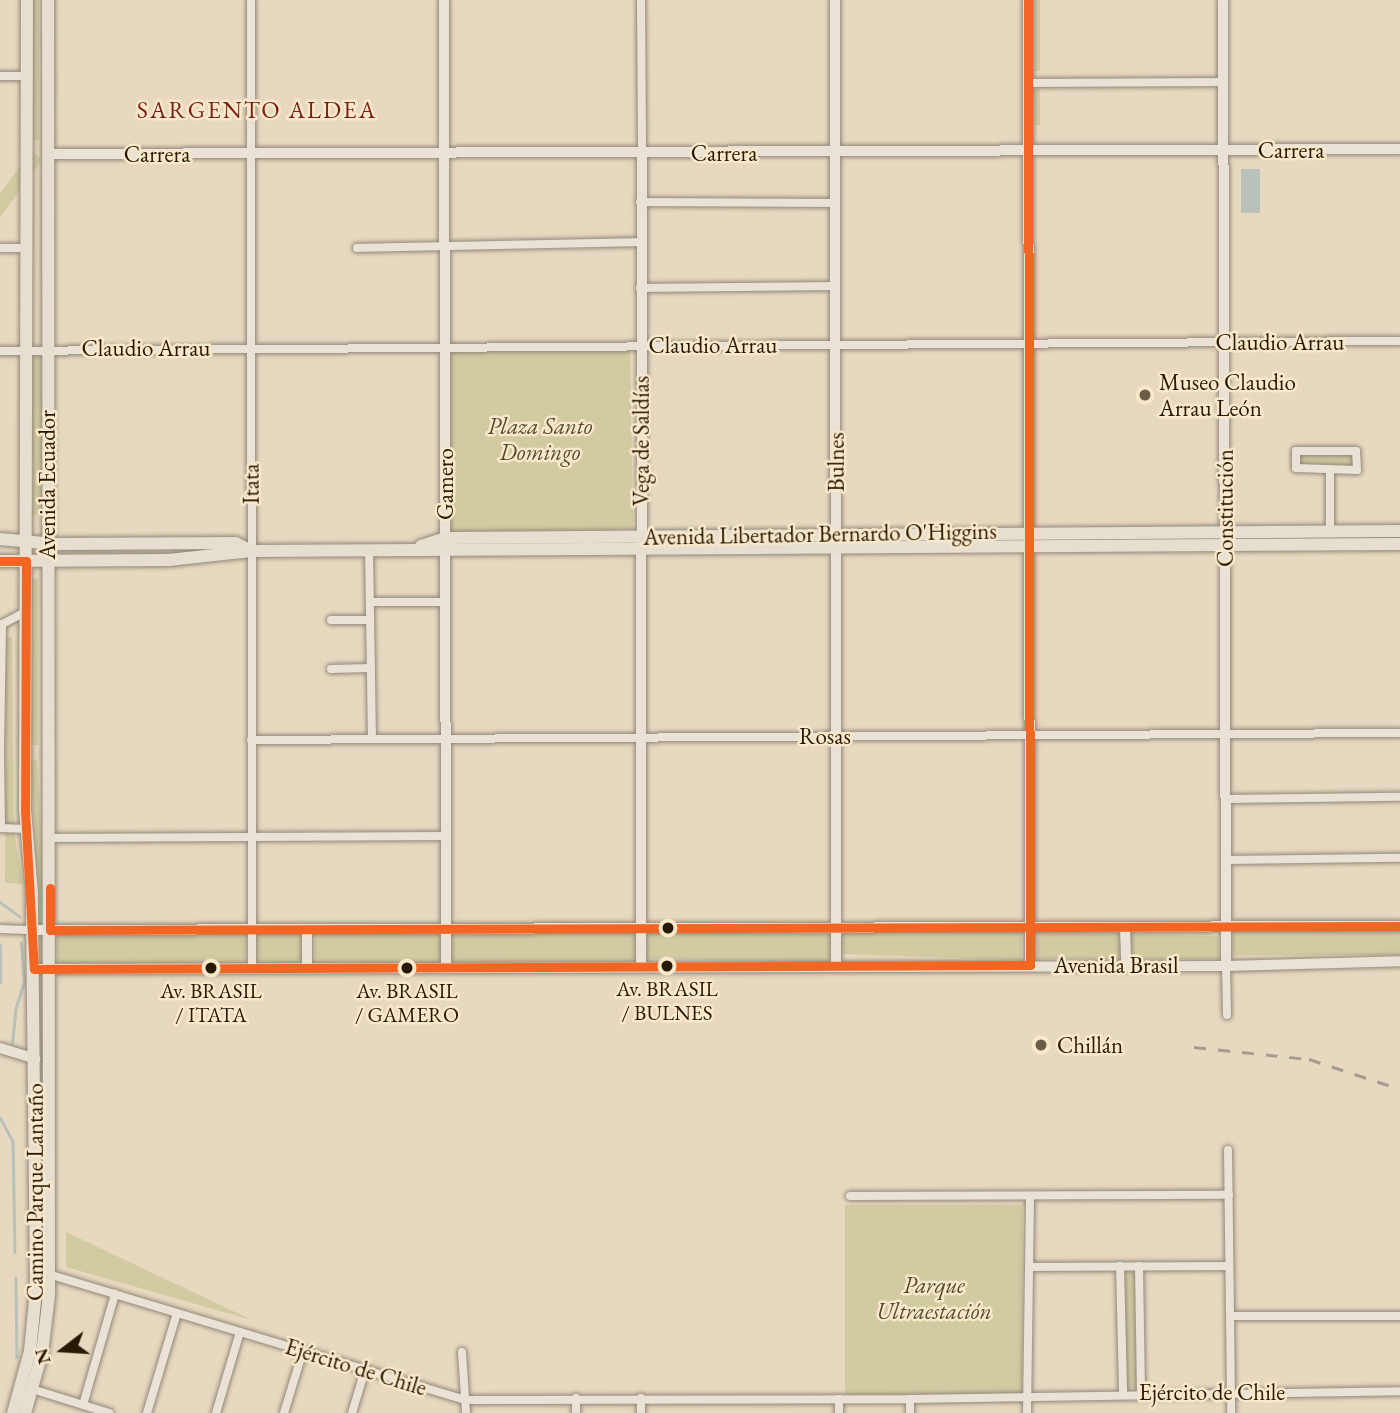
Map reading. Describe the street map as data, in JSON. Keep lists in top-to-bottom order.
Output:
{
  "streets": {
    "main road": [
      "Avenida Ecuador",
      "Constitución",
      "Avenida Libertador Bernardo O'Higgins",
      "Avenida Brasil",
      "Camino Parque Lantaño"
    ],
    "street": [
      "Carrera",
      "Claudio Arrau",
      "Vega de Saldías",
      "Bulnes",
      "Itata",
      "Gamero",
      "Rosas",
      "Ejército de Chile"
    ]
  },
  "crossings": [
    ["Carrera", "Vega de Saldías"],
    ["Carrera", "Bulnes"],
    ["Carrera", "Itata"],
    ["Carrera", "Gamero"],
    ["Carrera", "Avenida Ecuador"],
    ["Carrera", "Constitución"],
    ["Claudio Arrau", "Vega de Saldías"],
    ["Claudio Arrau", "Bulnes"],
    ["Claudio Arrau", "Itata"],
    ["Claudio Arrau", "Gamero"],
    ["Claudio Arrau", "Avenida Ecuador"],
    ["Claudio Arrau", "Constitución"],
    ["Vega de Saldías", "Avenida Libertador Bernardo O'Higgins"],
    ["Vega de Saldías", "Rosas"],
    ["Vega de Saldías", "Avenida Brasil"],
    ["Bulnes", "Avenida Libertador Bernardo O'Higgins"],
    ["Bulnes", "Rosas"],
    ["Bulnes", "Avenida Brasil"],
    ["Itata", "Avenida Libertador Bernardo O'Higgins"],
    ["Itata", "Rosas"],
    ["Itata", "Avenida Brasil"],
    ["Gamero", "Avenida Libertador Bernardo O'Higgins"],
    ["Gamero", "Rosas"],
    ["Gamero", "Avenida Brasil"],
    ["Avenida Ecuador", "Avenida Libertador Bernardo O'Higgins"],
    ["Avenida Ecuador", "Avenida Brasil"],
    ["Avenida Ecuador", "Camino Parque Lantaño"],
    ["Constitución", "Avenida Libertador Bernardo O'Higgins"],
    ["Constitución", "Rosas"],
    ["Constitución", "Avenida Brasil"],
    ["Avenida Brasil", "Camino Parque Lantaño"],
    ["Camino Parque Lantaño", "Ejército de Chile"]
  ],
  "districts": ["SARGENTO ALDEA"],
  "parks": ["Plaza Santo Domingo", "Parque Ultraestación"],
  "places": [
    "Museo Claudio Arrau León",
    "Av. BRASIL / BULNES",
    "Av. BRASIL / ITATA",
    "Av. BRASIL / GAMERO",
    "Chillán"
  ],
  "north": "left"
}
